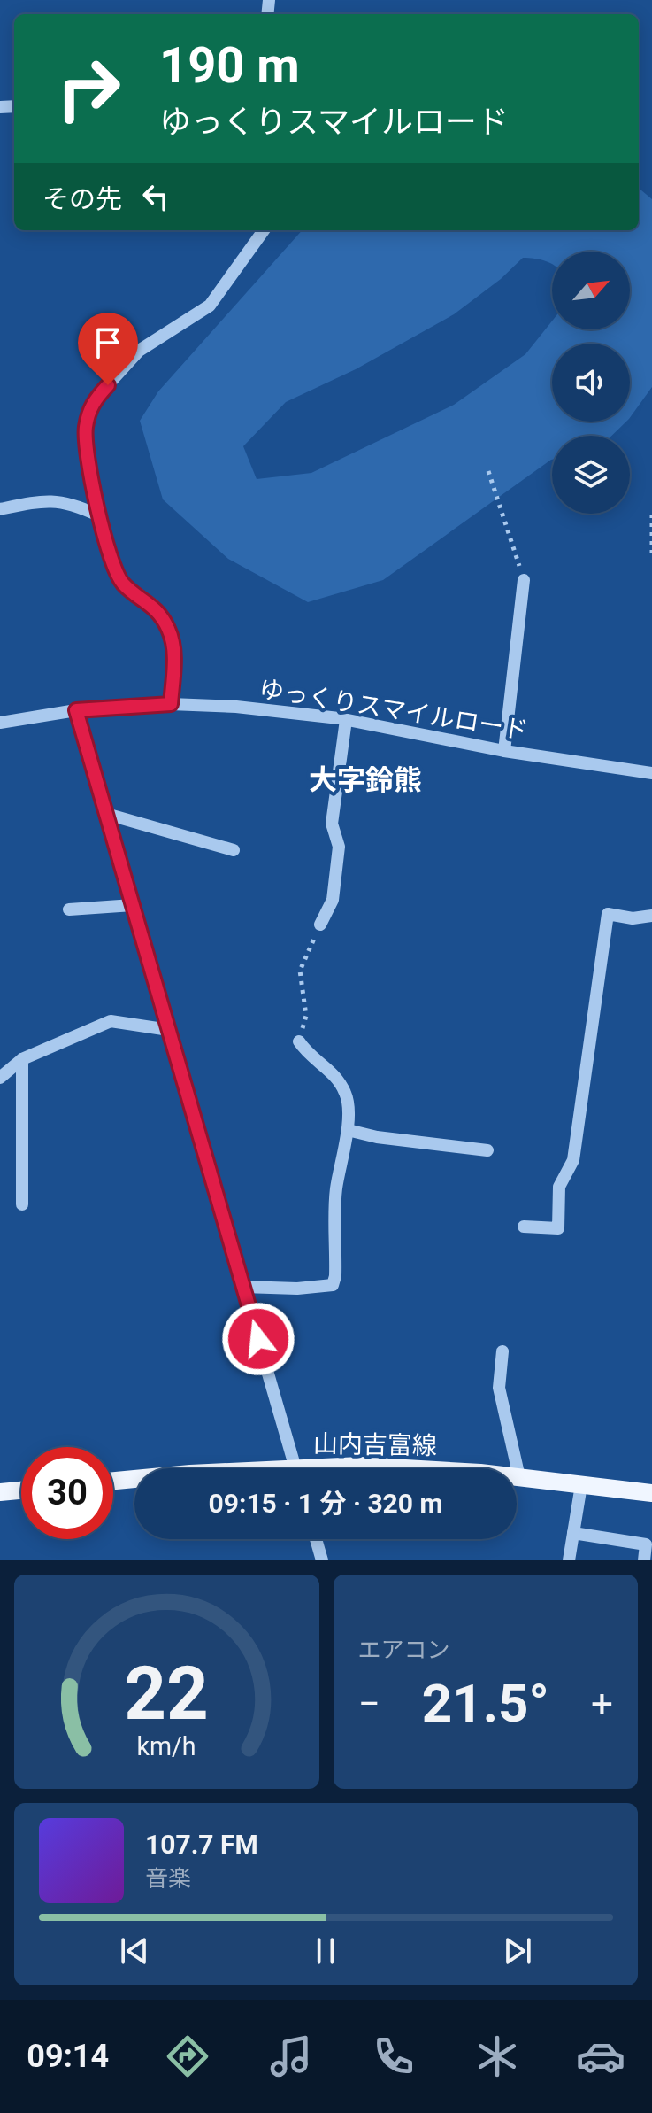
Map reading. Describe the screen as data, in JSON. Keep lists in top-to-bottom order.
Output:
{
  "streets": {
    "main road": ["山内吉富線"],
    "street": ["ゆっくりスマイルロード"]
  },
  "districts": ["大字鈴熊"],
  "north": "top right",
  "page": {
    "turn": ["190 m", "ゆっくりスマイルロード"],
    "then": "その先",
    "limit": "30",
    "trip": "09:15 · 1 分 · 320 m",
    "tile": "エアコン",
    "heat": ["−", "21.5°", "+"],
    "song": ["107.7 FM", "音楽"],
    "tabs": "09:14",
    "gauge": ["22", "km/h"]
  }
}
